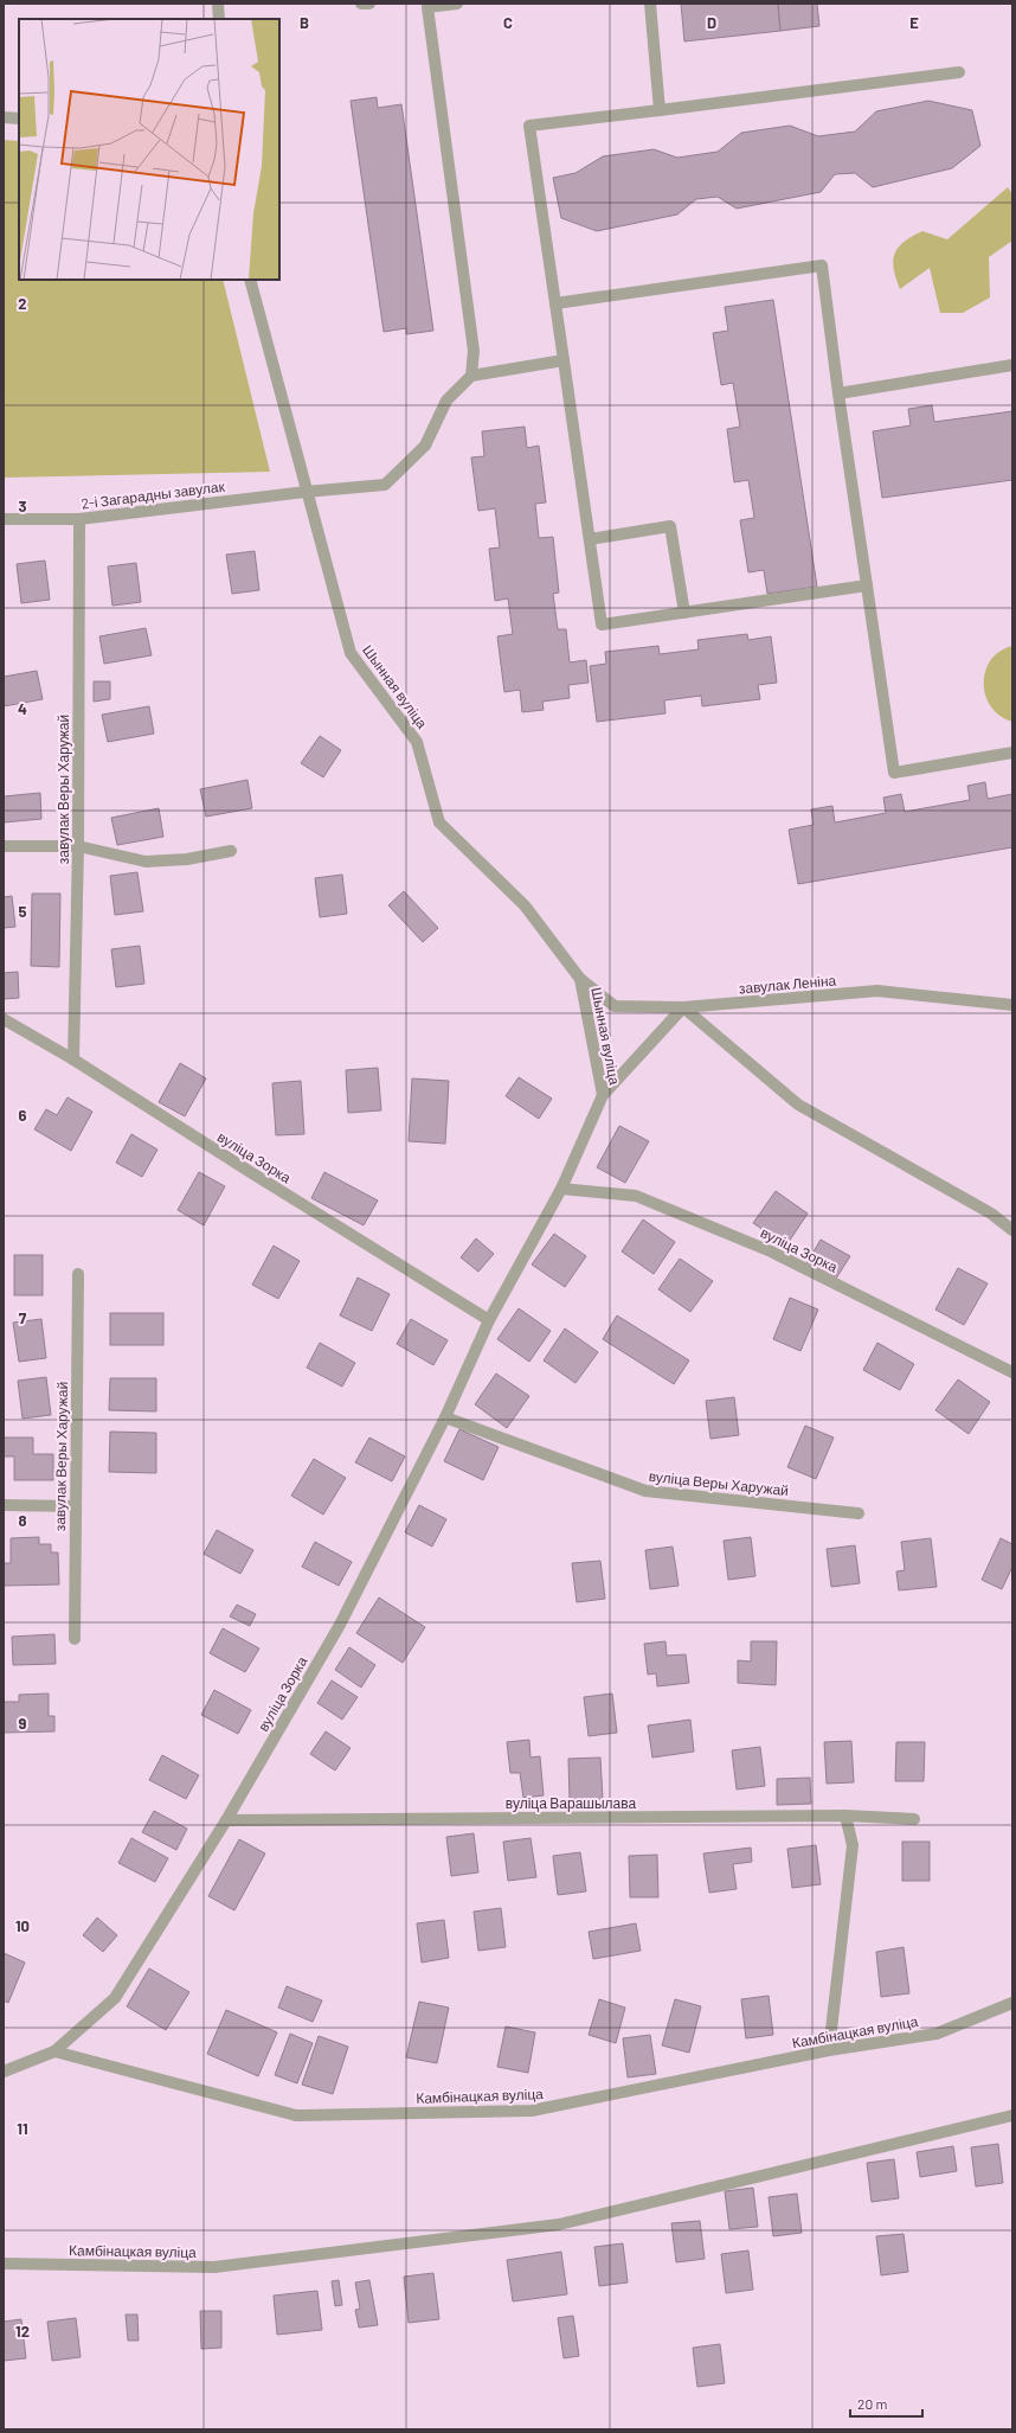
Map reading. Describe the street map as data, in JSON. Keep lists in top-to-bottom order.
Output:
{
  "streets": {
    "street": [
      "2-і Загарадны завулак",
      "Шынная вуліца",
      "завулак Веры Харужай",
      "завулак Леніна",
      "вуліца Зорка",
      "вуліца Веры Харужай",
      "вуліца Варашылава",
      "Камбінацкая вуліца"
    ]
  },
  "crossings": [
    ["2-і Загарадны завулак", "Шынная вуліца"],
    ["2-і Загарадны завулак", "завулак Веры Харужай"],
    ["Шынная вуліца", "завулак Леніна"],
    ["Шынная вуліца", "вуліца Зорка"],
    ["завулак Веры Харужай", "вуліца Зорка"],
    ["вуліца Зорка", "вуліца Веры Харужай"],
    ["вуліца Зорка", "вуліца Варашылава"],
    ["вуліца Зорка", "Камбінацкая вуліца"]
  ],
  "scale_bar": "20 m",
  "grid": {
    "columns": [
      "B",
      "C",
      "D",
      "E"
    ],
    "rows": [
      "2",
      "3",
      "4",
      "5",
      "6",
      "7",
      "8",
      "9",
      "10",
      "11",
      "12"
    ]
  }
}
